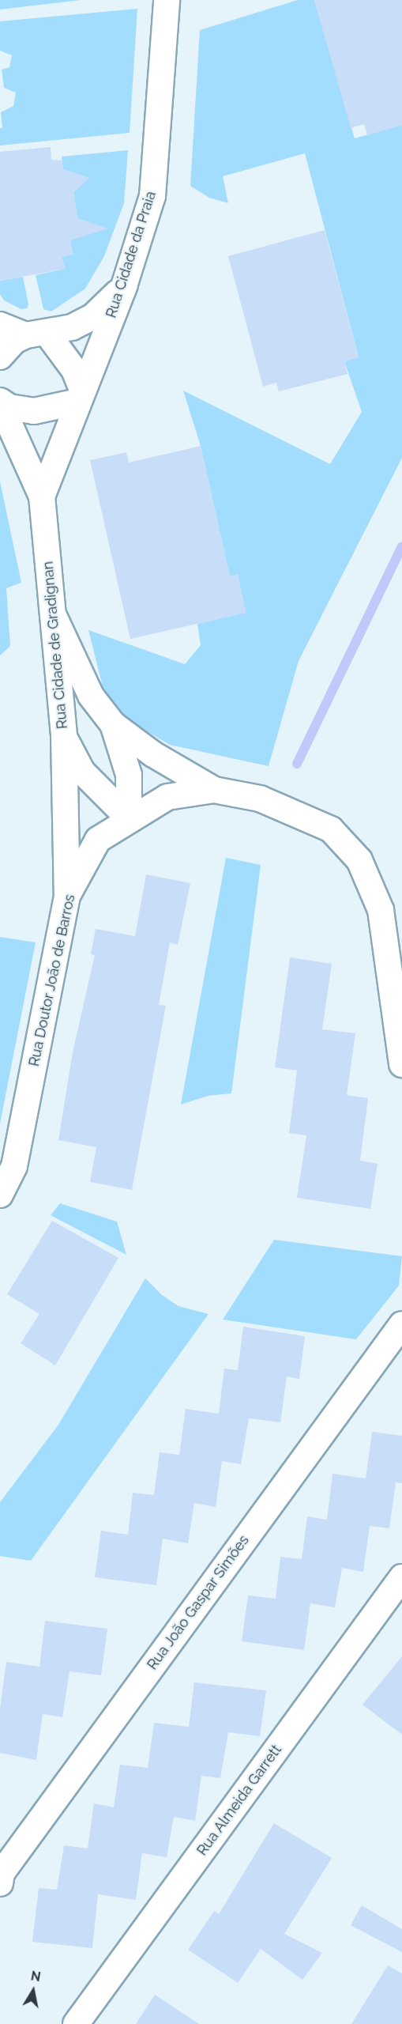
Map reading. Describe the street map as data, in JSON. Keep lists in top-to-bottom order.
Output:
{
  "streets": {
    "street": [
      "Rua Cidade da Praia",
      "Rua Cidade de Gradignan",
      "Rua Doutor João de Barros",
      "Rua João Gaspar Simões",
      "Rua Almeida Garrett"
    ]
  },
  "crossings": [
    ["Rua Cidade da Praia", "Rua Cidade de Gradignan"],
    ["Rua Cidade de Gradignan", "Rua Doutor João de Barros"]
  ],
  "north": "top"
}
